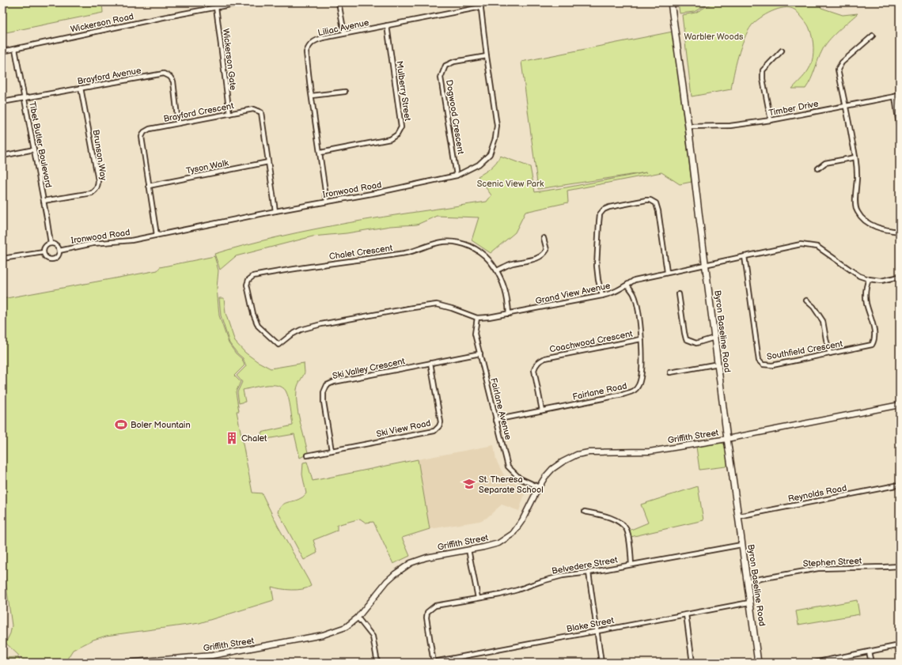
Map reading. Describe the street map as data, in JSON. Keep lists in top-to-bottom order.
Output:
{
  "streets": {
    "main road": ["Byron Baseline Road"],
    "street": [
      "Wickerson Road",
      "Liliac Avenue",
      "Wickerson Gate",
      "Brayford Avenue",
      "Mulberry Street",
      "Timber Drive",
      "Brayford Crescent",
      "Dogwood Crescent",
      "Tibet Butler Boulevard",
      "Brunson Way",
      "Tyson Walk",
      "Ironwood Road",
      "Chalet Crescent",
      "Grand View Avenue",
      "Coachwood Crescent",
      "Southfield Crescent",
      "Ski Valley Crescent",
      "Fairlane Road",
      "Fairlane Avenue",
      "Ski View Road",
      "Griffith Street",
      "Reynolds Road",
      "Stephen Street",
      "Belvedere Street",
      "Blake Street"
    ]
  },
  "crossings": [
    ["Wickerson Road", "Wickerson Gate"],
    ["Wickerson Road", "Tibet Butler Boulevard"],
    ["Liliac Avenue", "Mulberry Street"],
    ["Liliac Avenue", "Ironwood Road"],
    ["Wickerson Gate", "Brayford Crescent"],
    ["Brayford Avenue", "Brayford Crescent"],
    ["Brayford Avenue", "Tibet Butler Boulevard"],
    ["Brayford Avenue", "Brunson Way"],
    ["Timber Drive", "Byron Baseline Road"],
    ["Brayford Crescent", "Tyson Walk"],
    ["Brayford Crescent", "Ironwood Road"],
    ["Dogwood Crescent", "Ironwood Road"],
    ["Tibet Butler Boulevard", "Brunson Way"],
    ["Tibet Butler Boulevard", "Ironwood Road"],
    ["Chalet Crescent", "Grand View Avenue"],
    ["Grand View Avenue", "Byron Baseline Road"],
    ["Grand View Avenue", "Southfield Crescent"],
    ["Grand View Avenue", "Fairlane Road"],
    ["Grand View Avenue", "Fairlane Avenue"],
    ["Byron Baseline Road", "Griffith Street"],
    ["Byron Baseline Road", "Reynolds Road"],
    ["Byron Baseline Road", "Stephen Street"],
    ["Byron Baseline Road", "Belvedere Street"],
    ["Byron Baseline Road", "Blake Street"],
    ["Coachwood Crescent", "Fairlane Road"],
    ["Ski Valley Crescent", "Fairlane Avenue"],
    ["Ski Valley Crescent", "Ski View Road"],
    ["Fairlane Road", "Fairlane Avenue"],
    ["Fairlane Avenue", "Griffith Street"],
    ["Belvedere Street", "Blake Street"]
  ],
  "parks": ["Warbler Woods", "Scenic View Park"],
  "places": {
    "sports": ["Boler Mountain"],
    "building": ["Chalet"],
    "school or university": ["St. Theresa Separate School"]
  }
}
